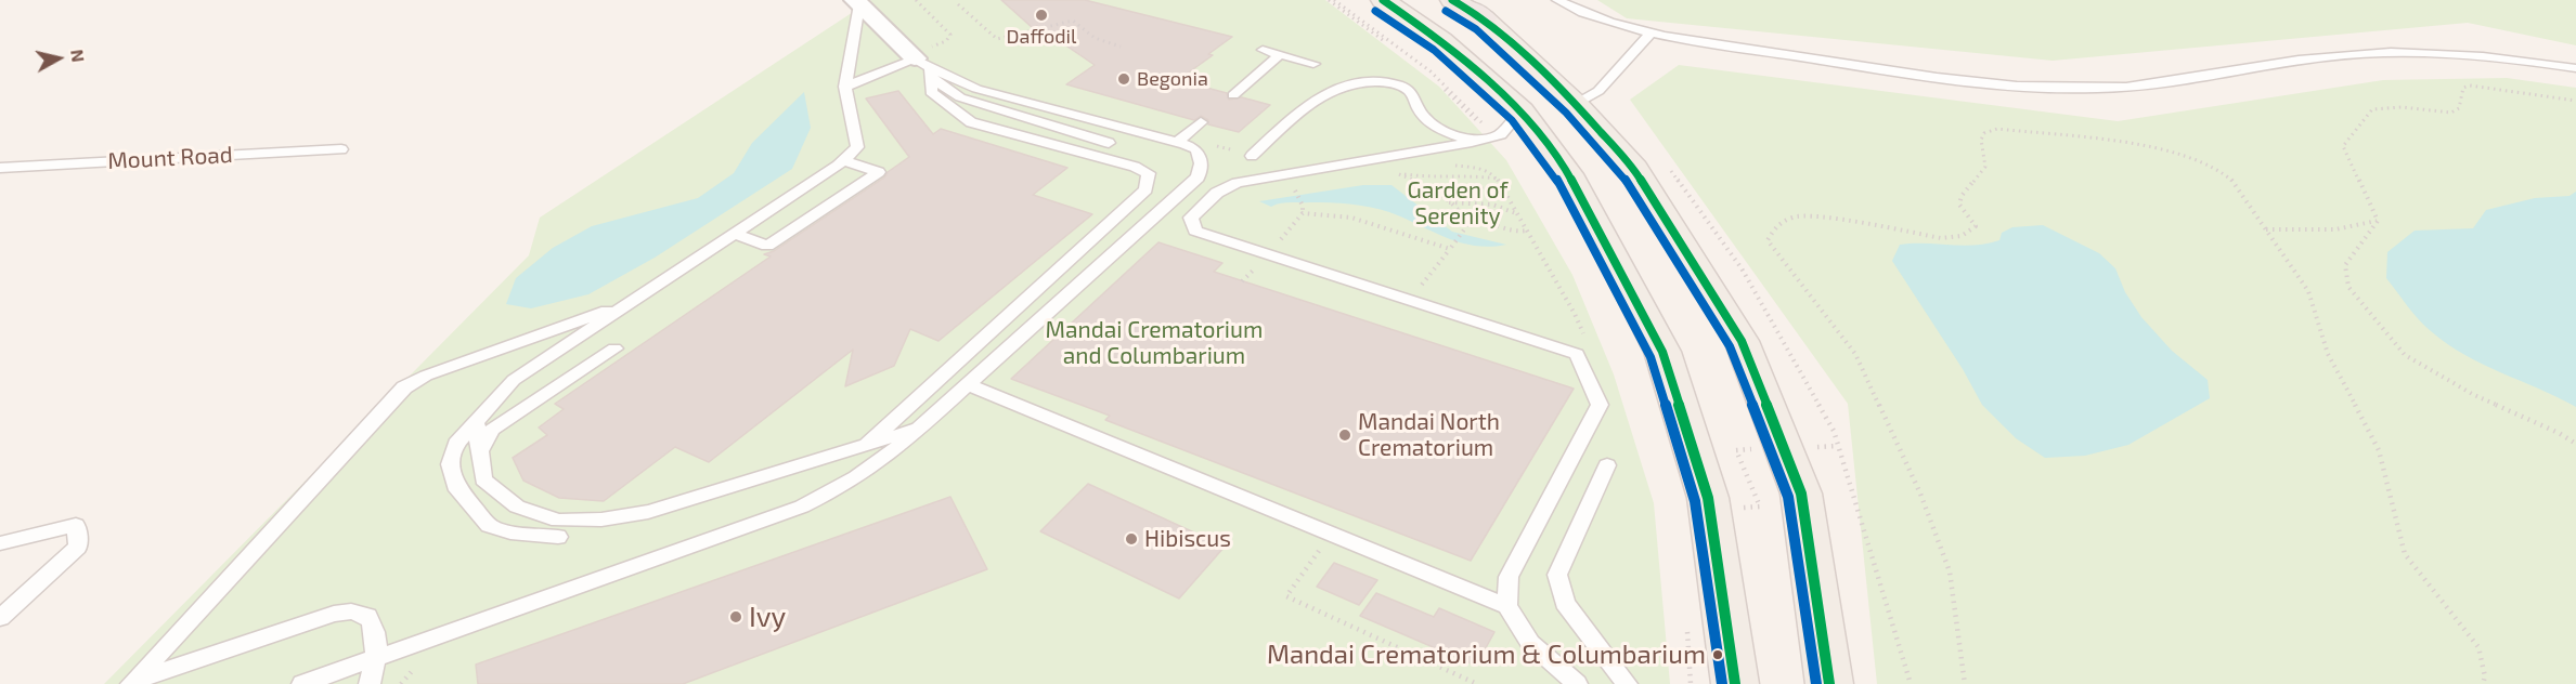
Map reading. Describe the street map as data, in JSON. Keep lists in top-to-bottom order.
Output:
{
  "streets": {
    "lane": ["Mount Road"]
  },
  "parks": ["Garden of Serenity", "Mandai Crematorium and Columbarium"],
  "places": [
    "Daffodil",
    "Begonia",
    "Mandai North Crematorium",
    "Hibiscus",
    "Ivy",
    "Mandai Crematorium & Columbarium"
  ],
  "north": "right"
}
